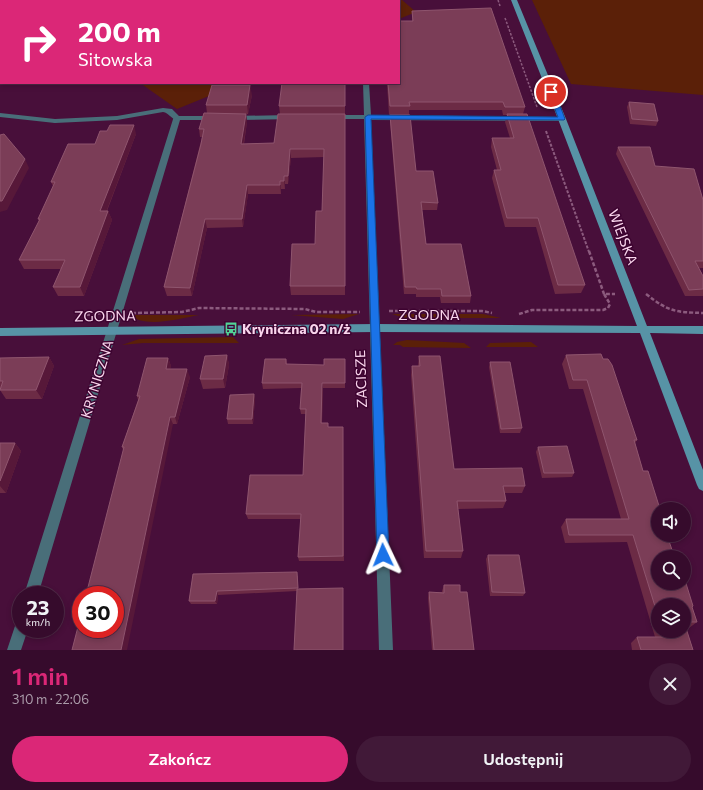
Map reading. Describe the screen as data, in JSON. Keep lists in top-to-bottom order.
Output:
{
  "streets": {
    "street": [
      "WIEJSKA",
      "ZGODNA",
      "KRYNICZNA",
      "ZACISZE"
    ]
  },
  "crossings": [
    ["WIEJSKA", "ZGODNA"],
    ["ZGODNA", "KRYNICZNA"],
    ["ZGODNA", "ZACISZE"]
  ],
  "places": {
    "bus stop": ["Kryniczna 02 n/ż"]
  },
  "page": {
    "turn": ["200 m", "Sitowska"],
    "speed": "23 km/h",
    "limit": "30",
    "heading": ["1 min", "310 m · 22:06"],
    "buttons": ["Zakończ", "Udostępnij"]
  }
}
